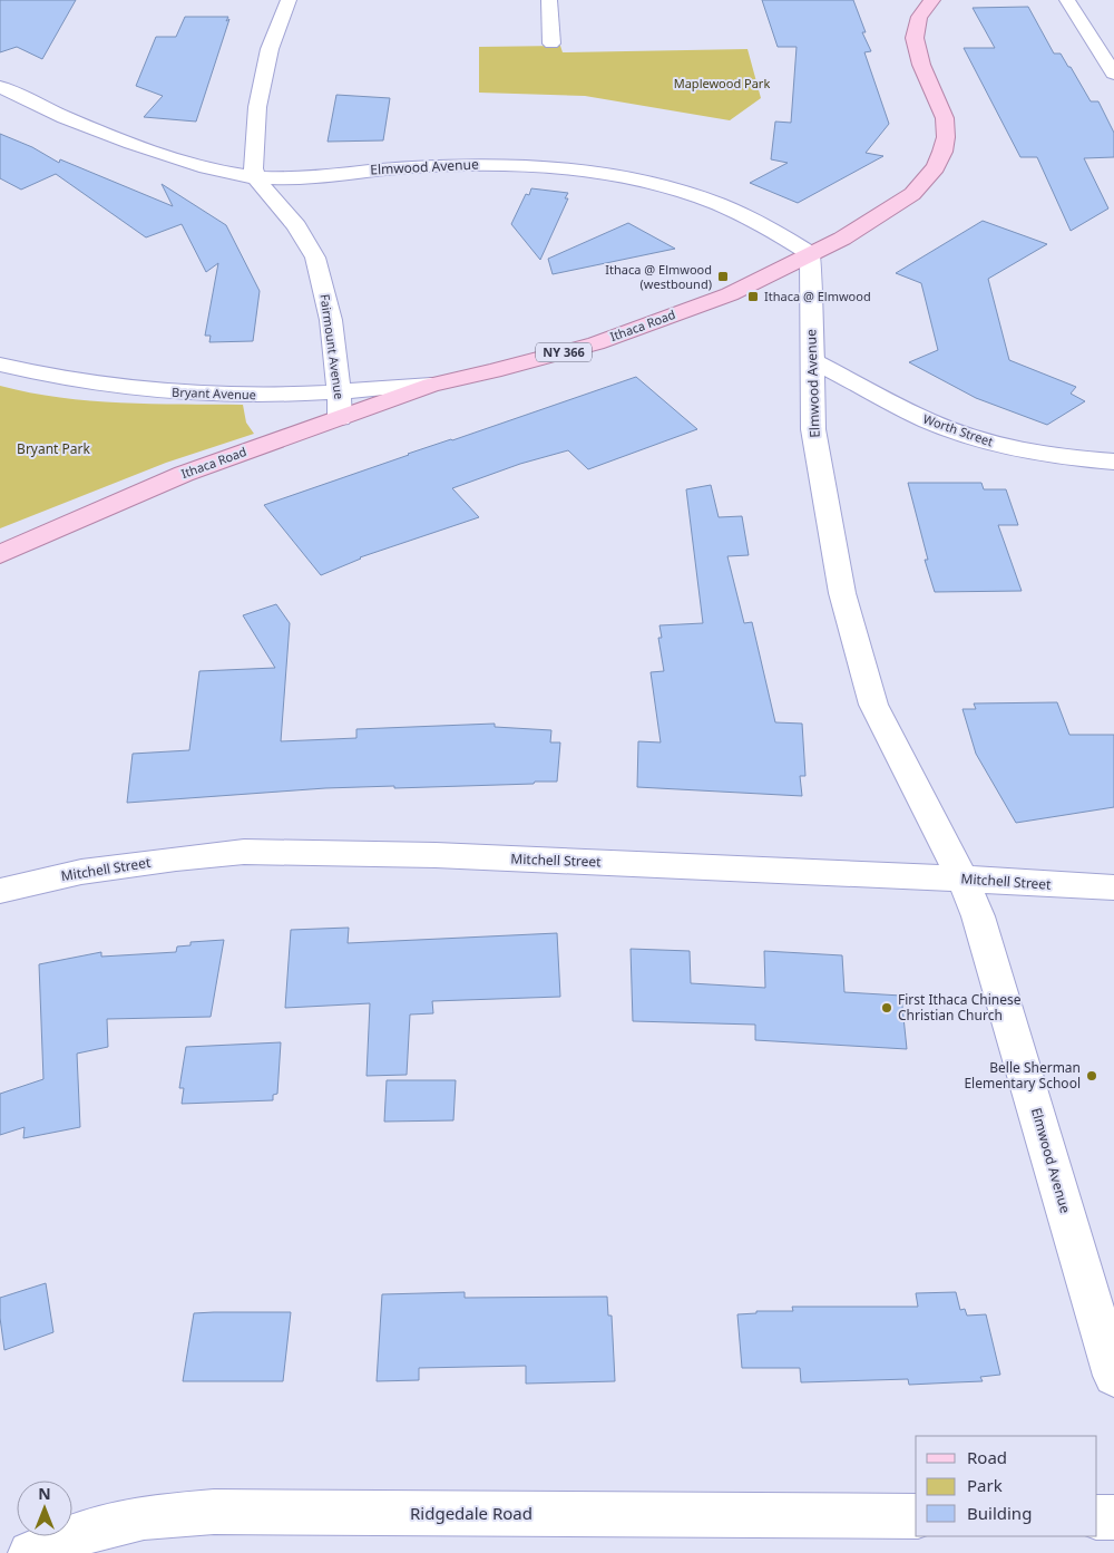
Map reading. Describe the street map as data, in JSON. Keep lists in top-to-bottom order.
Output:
{
  "streets": {
    "main road": ["Ithaca Road", "NY 366"],
    "street": [
      "Elmwood Avenue",
      "Fairmount Avenue",
      "Bryant Avenue",
      "Worth Street",
      "Mitchell Street",
      "Ridgedale Road"
    ]
  },
  "crossings": [
    ["Elmwood Avenue", "Ithaca Road"],
    ["Elmwood Avenue", "Fairmount Avenue"],
    ["Elmwood Avenue", "Worth Street"],
    ["Elmwood Avenue", "Mitchell Street"],
    ["Ithaca Road", "Fairmount Avenue"],
    ["Ithaca Road", "Bryant Avenue"],
    ["Fairmount Avenue", "Bryant Avenue"]
  ],
  "parks": ["Maplewood Park", "Bryant Park"],
  "places": {
    "transit": ["Ithaca @ Elmwood (westbound)", "Ithaca @ Elmwood"],
    "other": ["First Ithaca Chinese Christian Church", "Belle Sherman Elementary School"]
  },
  "legend": ["Road", "Park", "Building"],
  "north": "top"
}
